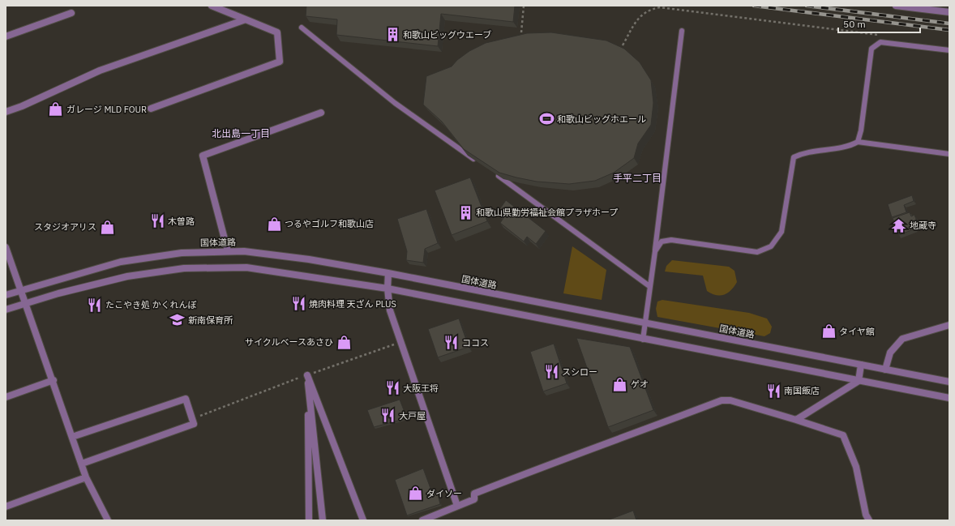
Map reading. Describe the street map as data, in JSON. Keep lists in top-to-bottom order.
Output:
{
  "streets": {
    "street": ["国体道路"]
  },
  "districts": ["北出島一丁目", "手平二丁目"],
  "places": {
    "building": ["和歌山ビッグウエーブ", "和歌山県勤労福祉会館プラザホープ"],
    "shop": [
      "ガレージ MLD FOUR",
      "つるやゴルフ和歌山店",
      "スタジオアリス",
      "タイヤ館",
      "サイクルベースあさひ",
      "ゲオ",
      "ダイソー"
    ],
    "sports": ["和歌山ビッグホエール"],
    "restaurant": [
      "木曽路",
      "焼肉料理 天ざん PLUS",
      "たこやき処 かくれんぼ",
      "ココス",
      "スシロー",
      "大阪王将",
      "南国飯店",
      "大戸屋"
    ],
    "temple": ["地蔵寺"],
    "school or university": ["新南保育所"]
  },
  "scale_bar": "50 m"
}
